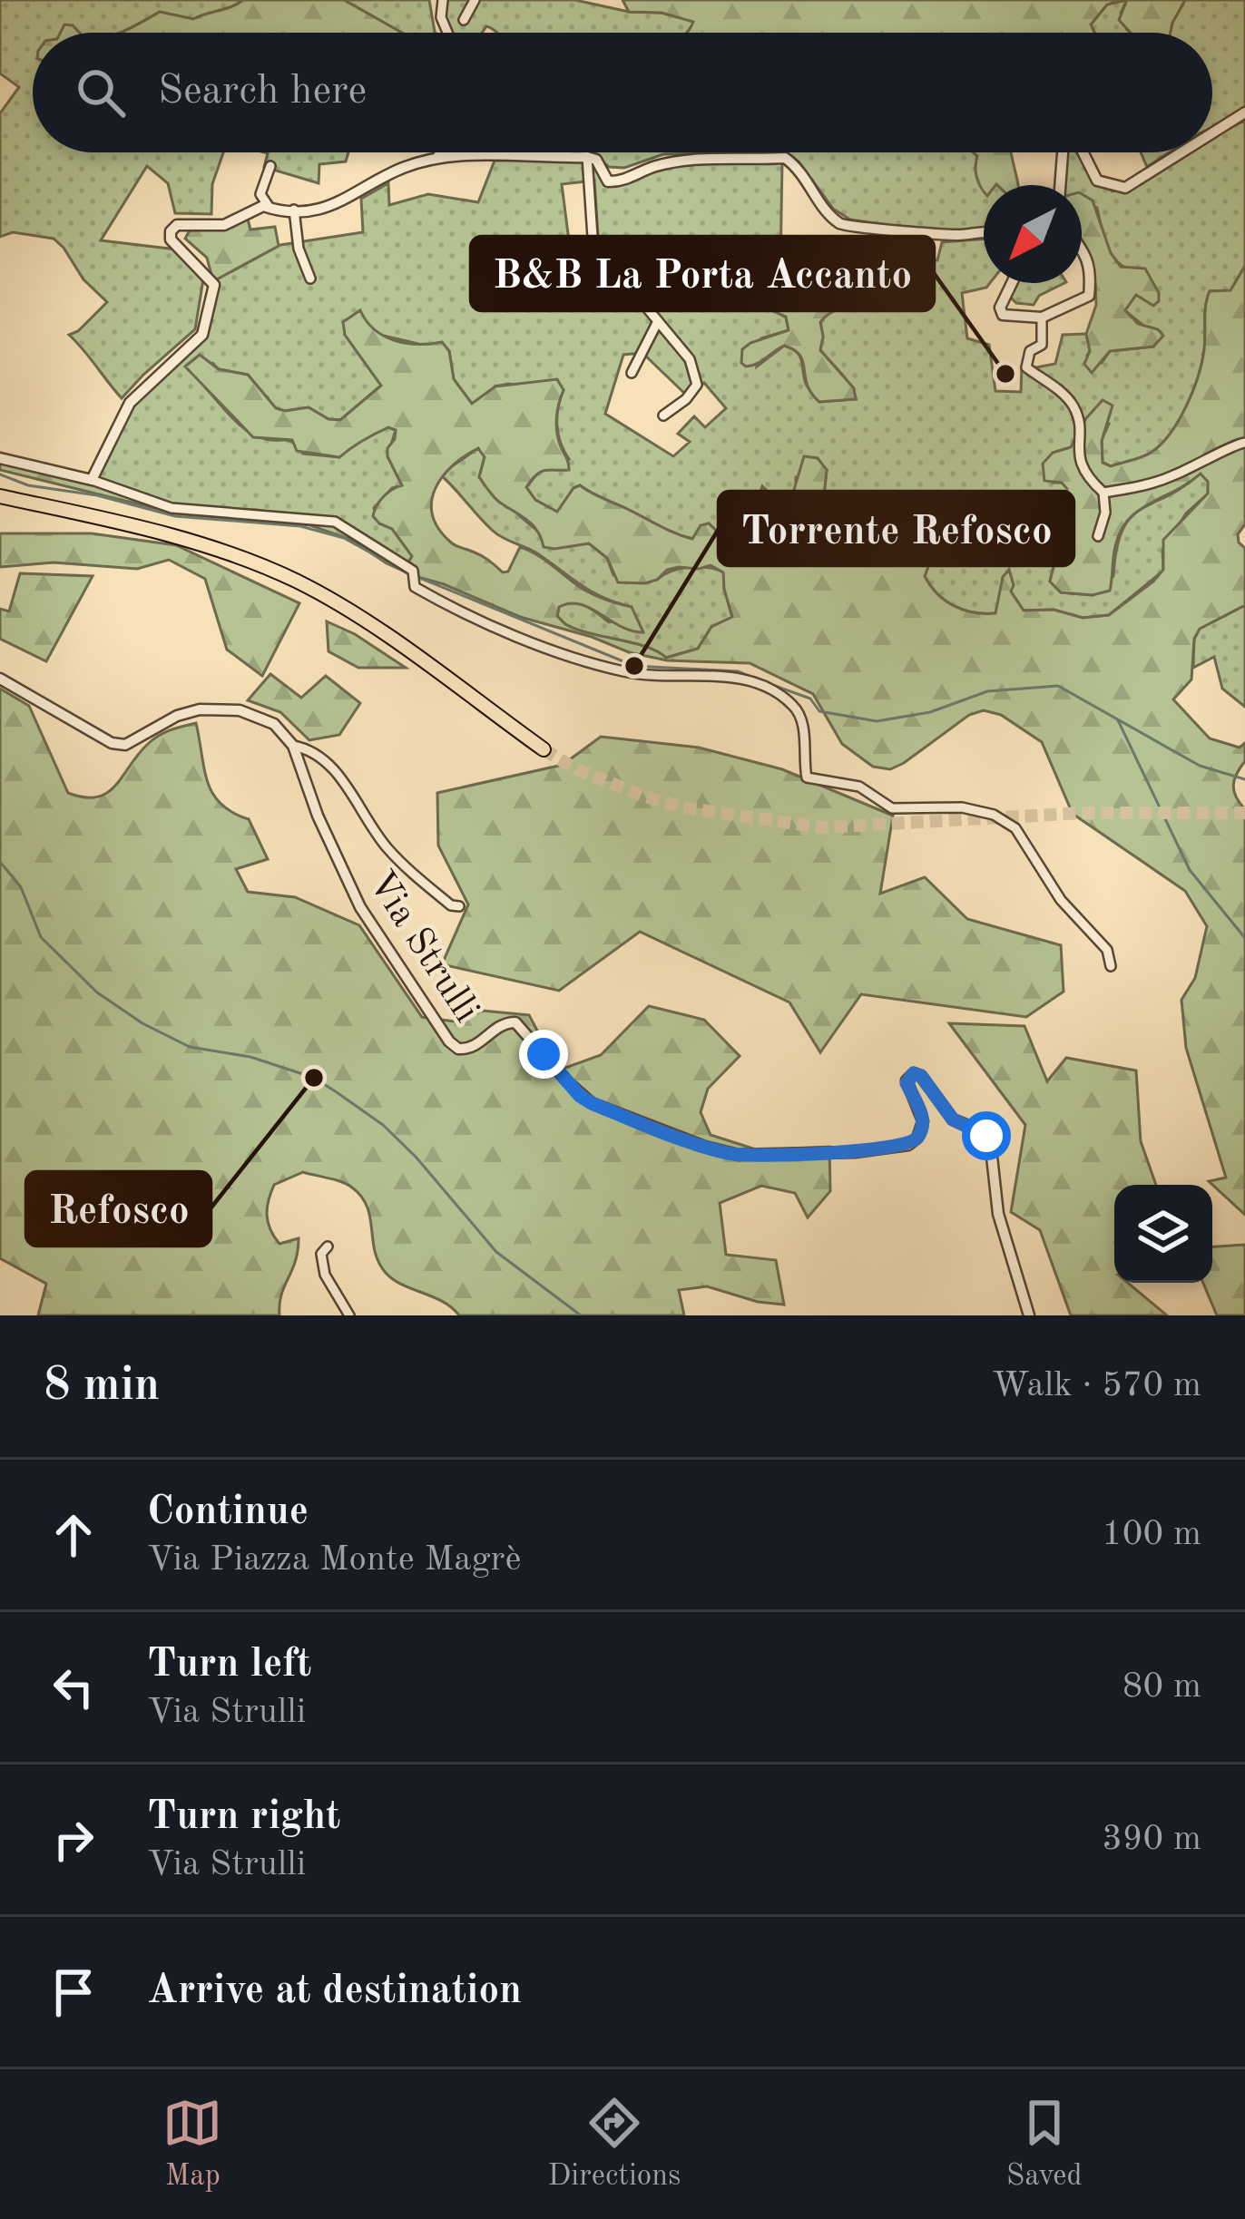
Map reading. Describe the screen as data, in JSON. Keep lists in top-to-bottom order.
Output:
{
  "streets": {
    "street": ["Via Strulli"]
  },
  "places": ["B&B La Porta Accanto", "Torrente Refosco", "Refosco"],
  "north": "bottom left",
  "page": {
    "search": "Search here",
    "heading": ["8 min", "Walk · 570 m"],
    "list": [
      ["Continue", "Via Piazza Monte Magrè", "100 m"],
      ["Turn left", "Via Strulli", "80 m"],
      ["Turn right", "Via Strulli", "390 m"],
      "Arrive at destination"
    ],
    "nav": ["Map", "Directions", "Saved"]
  }
}
